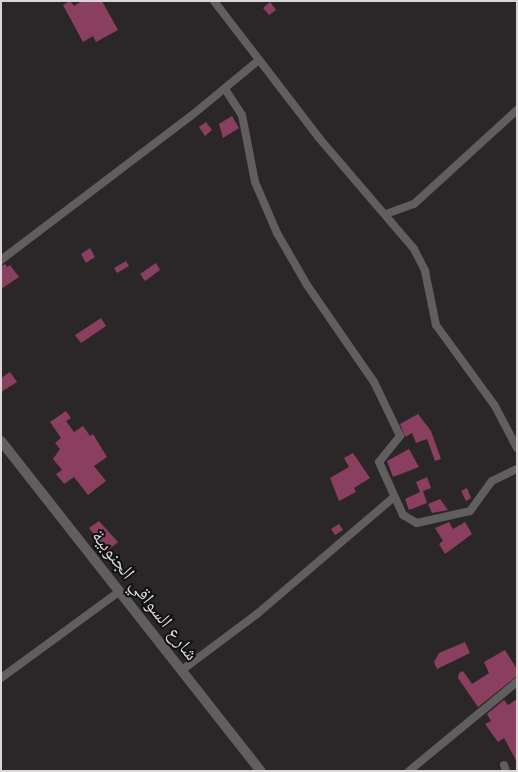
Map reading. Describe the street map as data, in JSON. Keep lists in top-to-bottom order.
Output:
{
  "streets": {
    "street": ["شارع السواقي الجنوبية"]
  }
}
